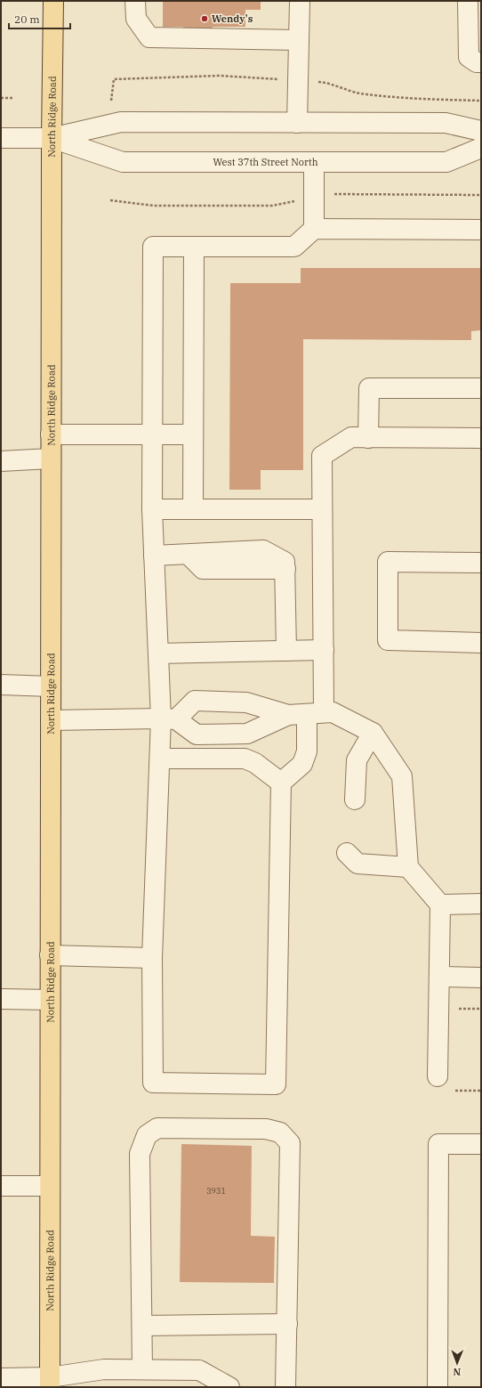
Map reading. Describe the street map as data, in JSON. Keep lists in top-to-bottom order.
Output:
{
  "streets": {
    "main road": ["North Ridge Road"],
    "street": ["West 37th Street North"]
  },
  "crossings": [
    ["North Ridge Road", "West 37th Street North"]
  ],
  "places": ["Wendy's"],
  "house_numbers": ["3931"],
  "scale_bar": "20 m",
  "north": "bottom"
}
